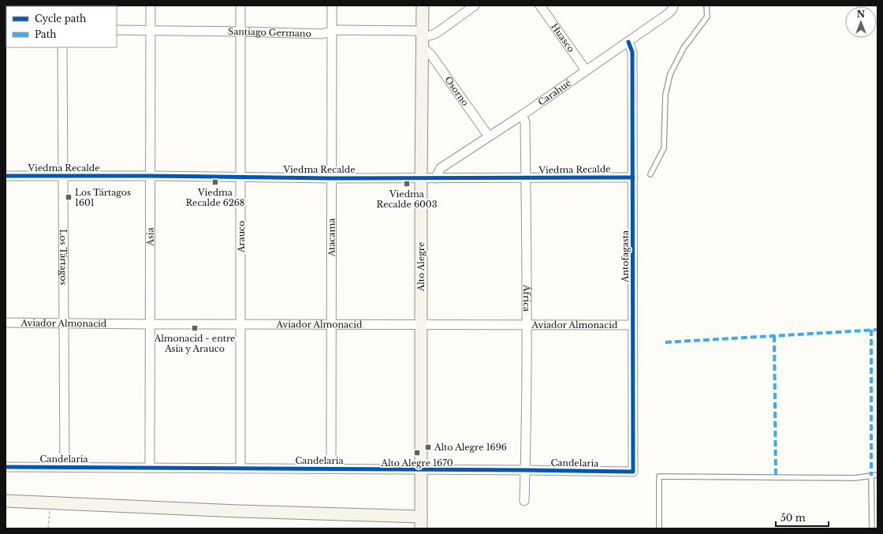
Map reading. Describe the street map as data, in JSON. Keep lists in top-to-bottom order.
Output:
{
  "streets": {
    "main road": ["Alto Alegre"],
    "street": [
      "Santiago Germano",
      "Huasco",
      "Osorno",
      "Carahué",
      "Viedma Recalde",
      "Asia",
      "Arauco",
      "Atacama",
      "Antofagasta",
      "Los Tártagos",
      "África",
      "Aviador Almonacid",
      "Candelaria"
    ]
  },
  "crossings": [
    ["Santiago Germano", "Osorno"],
    ["Santiago Germano", "Asia"],
    ["Santiago Germano", "Arauco"],
    ["Santiago Germano", "Atacama"],
    ["Santiago Germano", "Alto Alegre"],
    ["Huasco", "Carahué"],
    ["Osorno", "Carahué"],
    ["Osorno", "Alto Alegre"],
    ["Carahué", "Viedma Recalde"],
    ["Carahué", "Antofagasta"],
    ["Carahué", "África"],
    ["Viedma Recalde", "Asia"],
    ["Viedma Recalde", "Arauco"],
    ["Viedma Recalde", "Atacama"],
    ["Viedma Recalde", "Antofagasta"],
    ["Viedma Recalde", "Los Tártagos"],
    ["Viedma Recalde", "Alto Alegre"],
    ["Viedma Recalde", "África"],
    ["Asia", "Aviador Almonacid"],
    ["Asia", "Candelaria"],
    ["Arauco", "Aviador Almonacid"],
    ["Arauco", "Candelaria"],
    ["Atacama", "Aviador Almonacid"],
    ["Atacama", "Candelaria"],
    ["Antofagasta", "Aviador Almonacid"],
    ["Antofagasta", "Candelaria"],
    ["Los Tártagos", "Aviador Almonacid"],
    ["Los Tártagos", "Candelaria"],
    ["Alto Alegre", "Aviador Almonacid"],
    ["Alto Alegre", "Candelaria"],
    ["África", "Aviador Almonacid"],
    ["África", "Candelaria"]
  ],
  "places": {
    "transit": [
      "Viedma Recalde 6268",
      "Viedma Recalde 6003",
      "Los Tártagos 1601",
      "Almonacid - entre Asia y Arauco",
      "Alto Alegre 1696",
      "Alto Alegre 1670"
    ]
  },
  "legend": ["Cycle path", "Path"],
  "scale_bar": "50 m",
  "north": "top"
}
